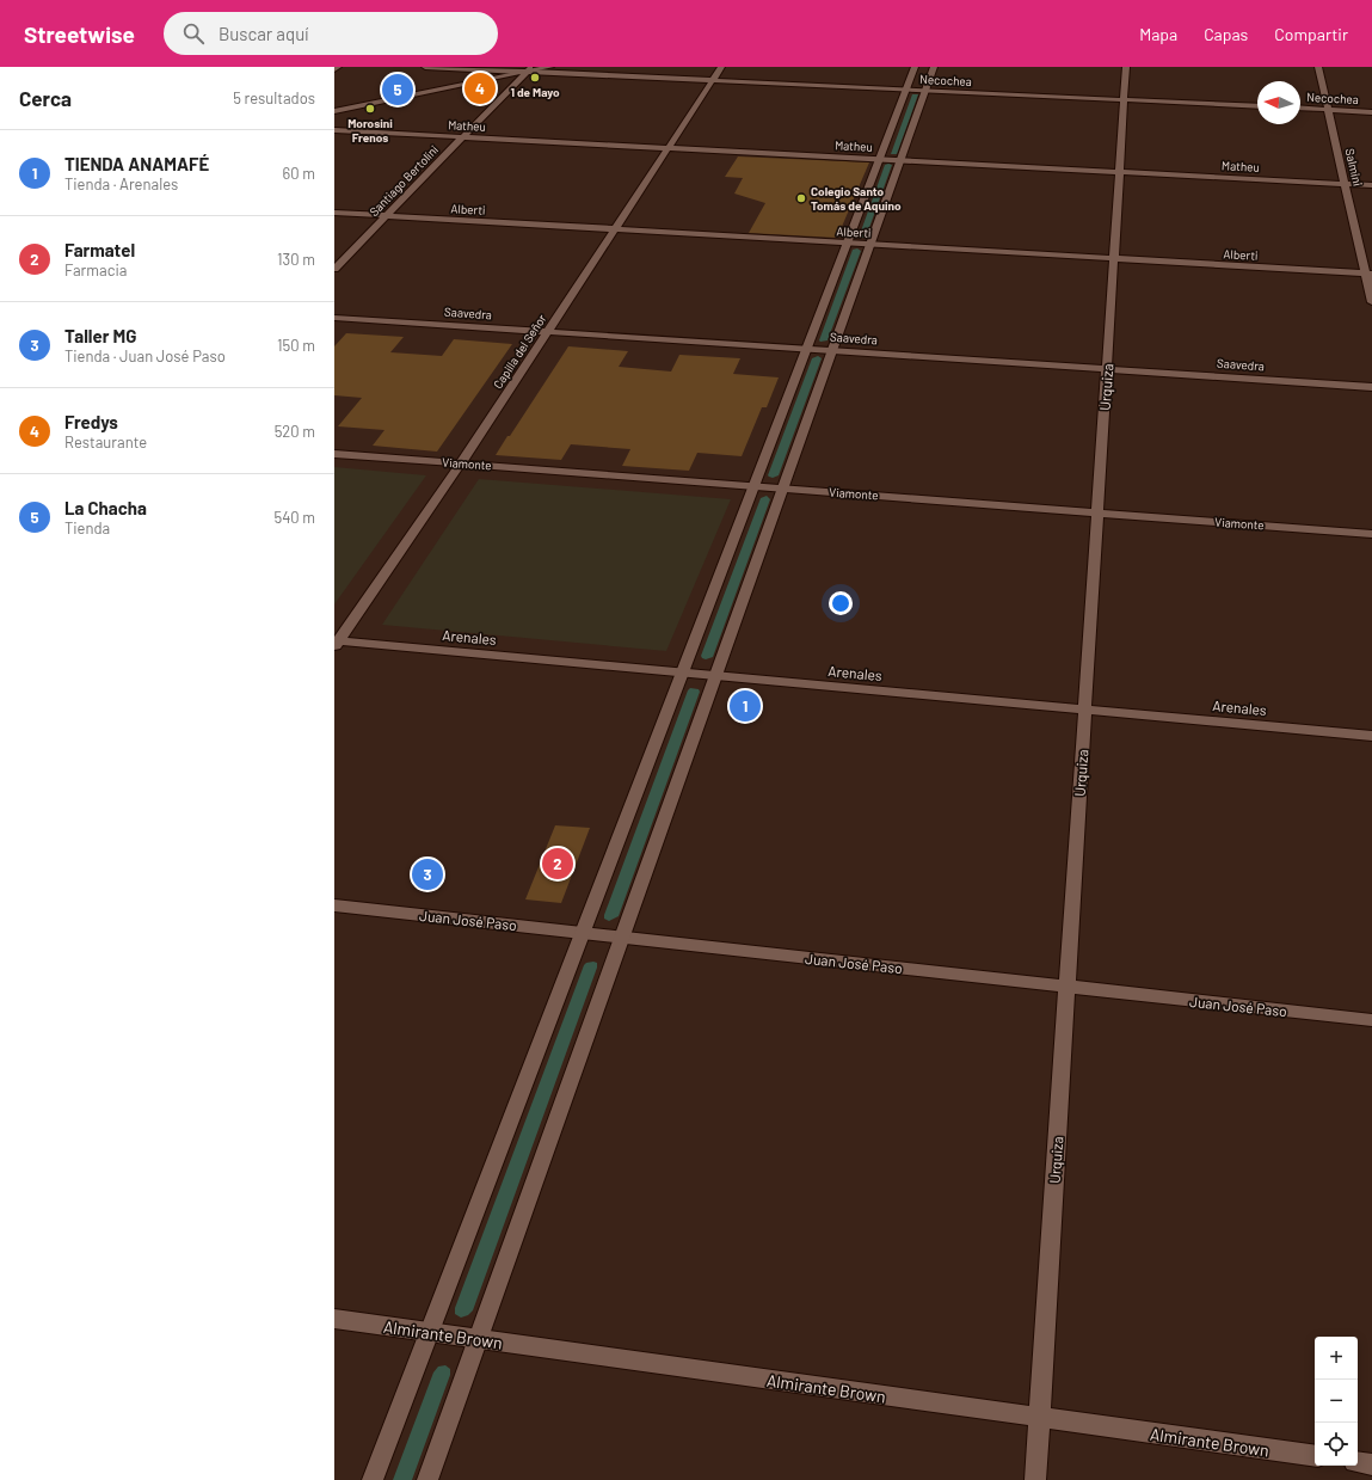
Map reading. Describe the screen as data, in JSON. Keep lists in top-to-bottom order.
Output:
{
  "streets": {
    "street": [
      "Necochea",
      "Matheu",
      "Salmini",
      "Santiago Bertolini",
      "Alberti",
      "Saavedra",
      "Capilla del Señor",
      "Urquiza",
      "Viamonte",
      "Arenales",
      "Juan José Paso",
      "Almirante Brown"
    ]
  },
  "crossings": [
    ["Necochea", "Salmini"],
    ["Necochea", "Santiago Bertolini"],
    ["Necochea", "Capilla del Señor"],
    ["Necochea", "Urquiza"],
    ["Matheu", "Salmini"],
    ["Matheu", "Santiago Bertolini"],
    ["Matheu", "Capilla del Señor"],
    ["Matheu", "Urquiza"],
    ["Salmini", "Alberti"],
    ["Santiago Bertolini", "Alberti"],
    ["Alberti", "Capilla del Señor"],
    ["Alberti", "Urquiza"],
    ["Saavedra", "Capilla del Señor"],
    ["Saavedra", "Urquiza"],
    ["Capilla del Señor", "Viamonte"],
    ["Capilla del Señor", "Arenales"],
    ["Urquiza", "Viamonte"],
    ["Urquiza", "Arenales"],
    ["Urquiza", "Juan José Paso"],
    ["Urquiza", "Almirante Brown"]
  ],
  "places": ["1 de Mayo", "Morosini Frenos", "Colegio Santo Tomás de Aquino"],
  "north": "left",
  "page": {
    "header": "Streetwise",
    "search": "Buscar aquí",
    "nav": ["Mapa", "Capas", "Compartir"],
    "heading": ["Cerca", "5 resultados"],
    "pins": [
      "4",
      "5",
      "1",
      "2",
      "3"
    ],
    "list": [
      {
        "mark": "1",
        "name": "TIENDA ANAMAFÉ",
        "note": "Tienda · Arenales",
        "value": "60 m"
      },
      {
        "mark": "2",
        "name": "Farmatel",
        "note": "Farmacia",
        "value": "130 m"
      },
      {
        "mark": "3",
        "name": "Taller MG",
        "note": "Tienda · Juan José Paso",
        "value": "150 m"
      },
      {
        "mark": "4",
        "name": "Fredys",
        "note": "Restaurante",
        "value": "520 m"
      },
      {
        "mark": "5",
        "name": "La Chacha",
        "note": "Tienda",
        "value": "540 m"
      }
    ],
    "map_buttons": ["+", "−"]
  }
}
